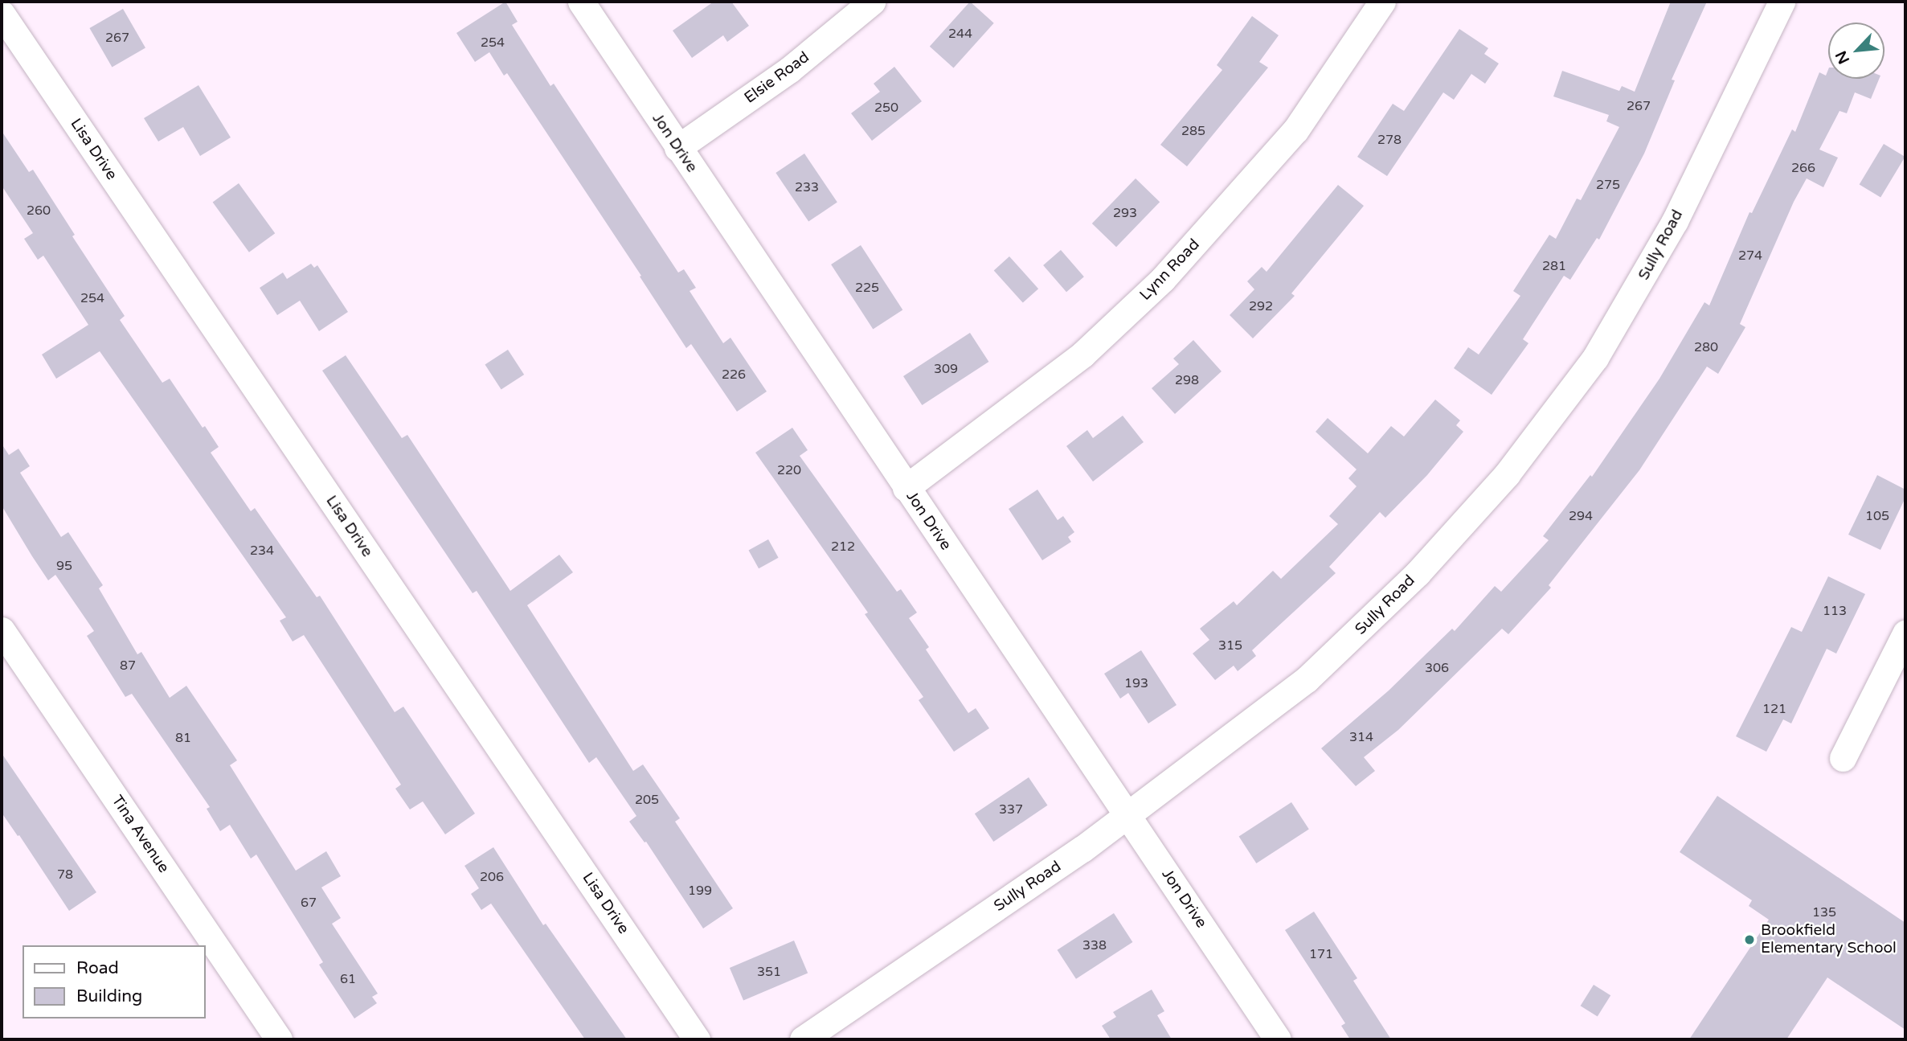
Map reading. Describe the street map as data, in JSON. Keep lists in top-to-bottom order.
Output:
{
  "streets": {
    "street": [
      "Elsie Road",
      "Jon Drive",
      "Lisa Drive",
      "Sully Road",
      "Lynn Road",
      "Tina Avenue"
    ]
  },
  "crossings": [
    ["Elsie Road", "Jon Drive"],
    ["Jon Drive", "Sully Road"],
    ["Jon Drive", "Lynn Road"]
  ],
  "places": ["Brookfield Elementary School"],
  "house_numbers": [
    "244",
    "267",
    "254",
    "267",
    "250",
    "285",
    "278",
    "266",
    "275",
    "233",
    "260",
    "293",
    "274",
    "281",
    "225",
    "254",
    "292",
    "280",
    "309",
    "226",
    "298",
    "220",
    "294",
    "105",
    "212",
    "234",
    "95",
    "113",
    "315",
    "87",
    "306",
    "193",
    "121",
    "314",
    "81",
    "205",
    "337",
    "78",
    "206",
    "199",
    "67",
    "135",
    "338",
    "171",
    "351",
    "61"
  ],
  "legend": ["Road", "Building"],
  "north": "bottom left"
}
